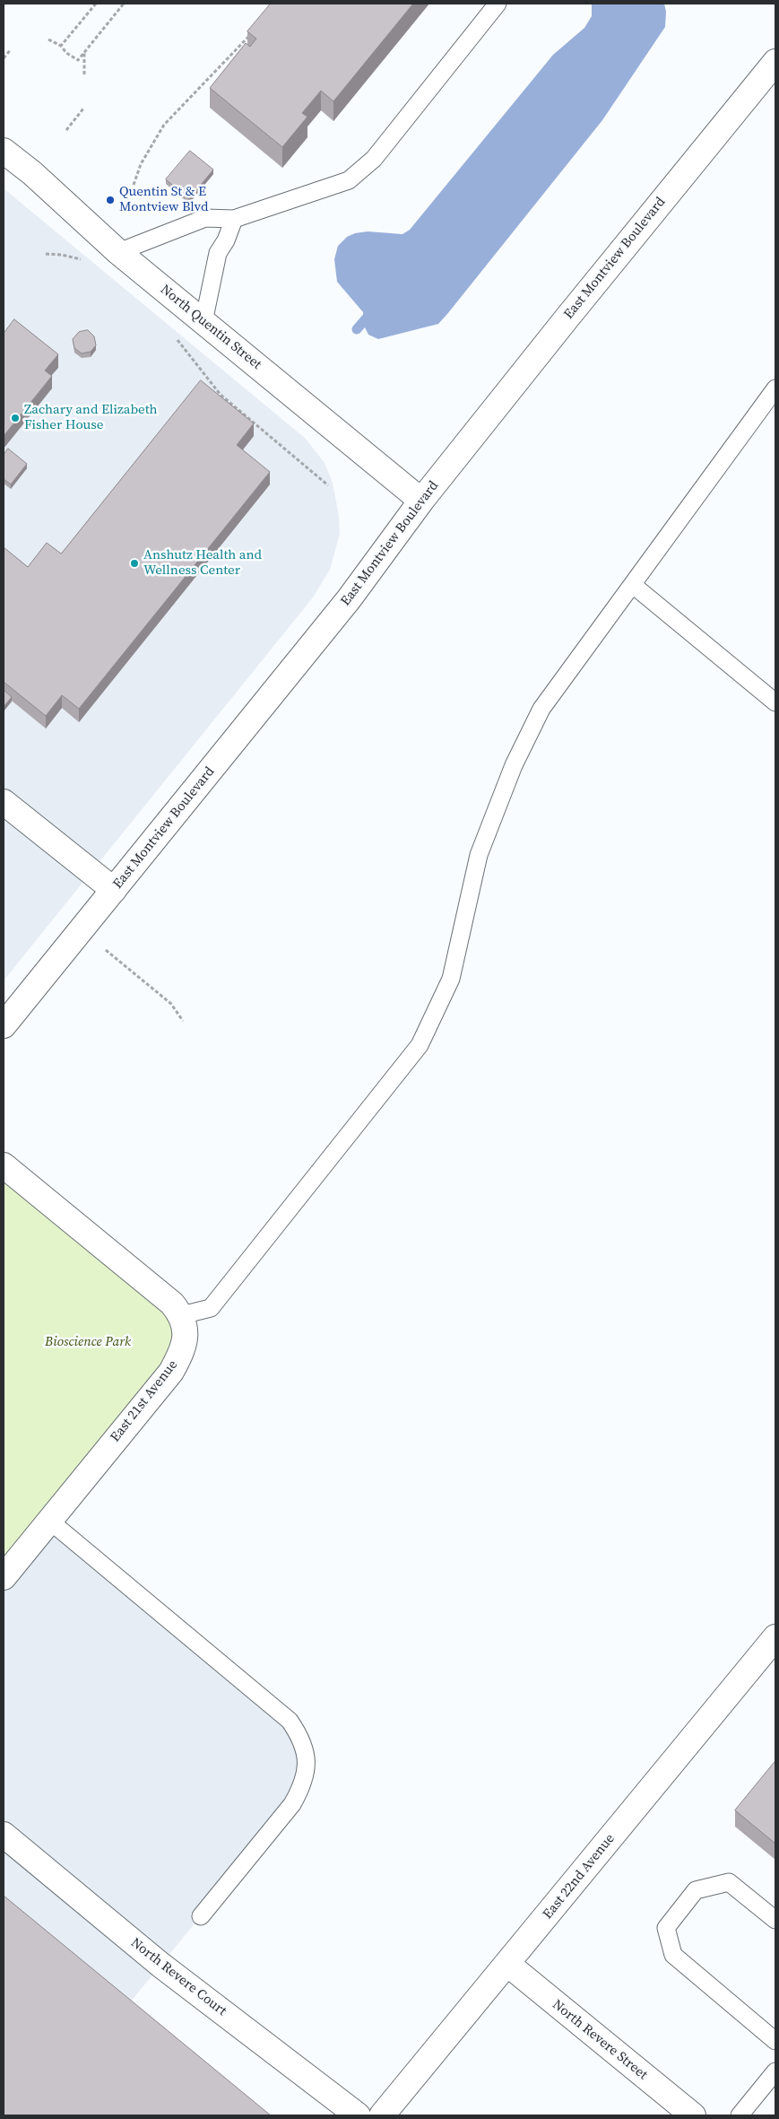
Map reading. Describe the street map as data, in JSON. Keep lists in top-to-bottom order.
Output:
{
  "streets": {
    "street": [
      "East Montview Boulevard",
      "North Quentin Street",
      "East 21st Avenue",
      "East 22nd Avenue",
      "North Revere Court",
      "North Revere Street"
    ]
  },
  "crossings": [
    ["East Montview Boulevard", "North Quentin Street"],
    ["East 22nd Avenue", "North Revere Street"]
  ],
  "parks": ["Bioscience Park"],
  "places": ["Quentin St & E Montview Blvd", "Zachary and Elizabeth Fisher House", "Anshutz Health and Wellness Center"]
}
